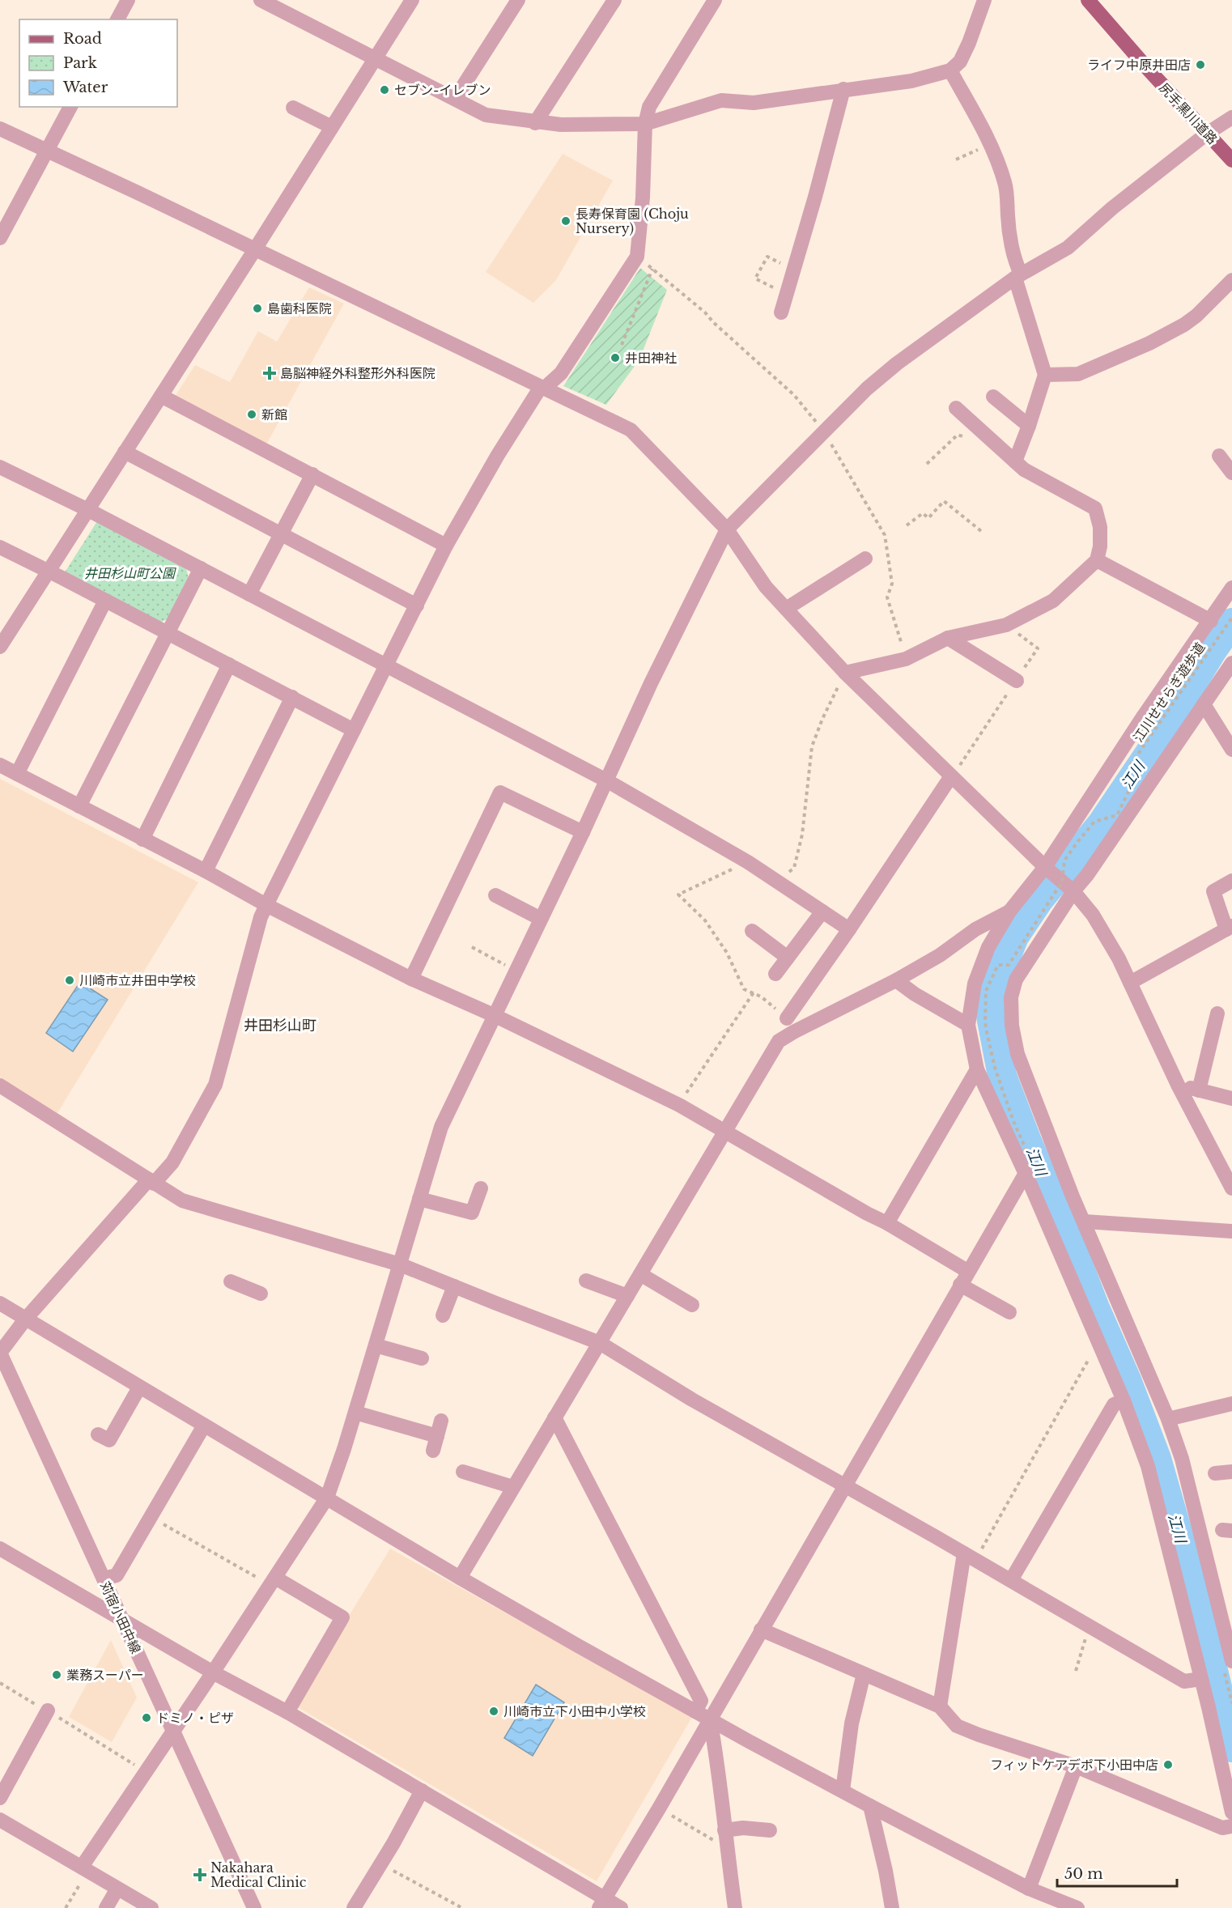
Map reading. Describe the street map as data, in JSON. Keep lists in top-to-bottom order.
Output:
{
  "streets": {
    "main road": ["尻手黒川道路"],
    "street": ["苅宿小田中線"],
    "path": ["江川せせらぎ遊歩道"]
  },
  "districts": ["井田杉山町"],
  "water": ["江川"],
  "parks": ["井田杉山町公園"],
  "places": {
    "other": [
      "ライフ中原井田店",
      "セブン-イレブン",
      "長寿保育園 (Choju Nursery)",
      "島歯科医院",
      "井田神社",
      "新館",
      "川崎市立井田中学校",
      "業務スーパー",
      "川崎市立下小田中小学校",
      "ドミノ・ピザ",
      "フィットケアデポ下小田中店"
    ],
    "health": ["島脳神経外科整形外科医院", "Nakahara Medical Clinic"]
  },
  "legend": ["Road", "Park", "Water"],
  "scale_bar": "50 m"
}
